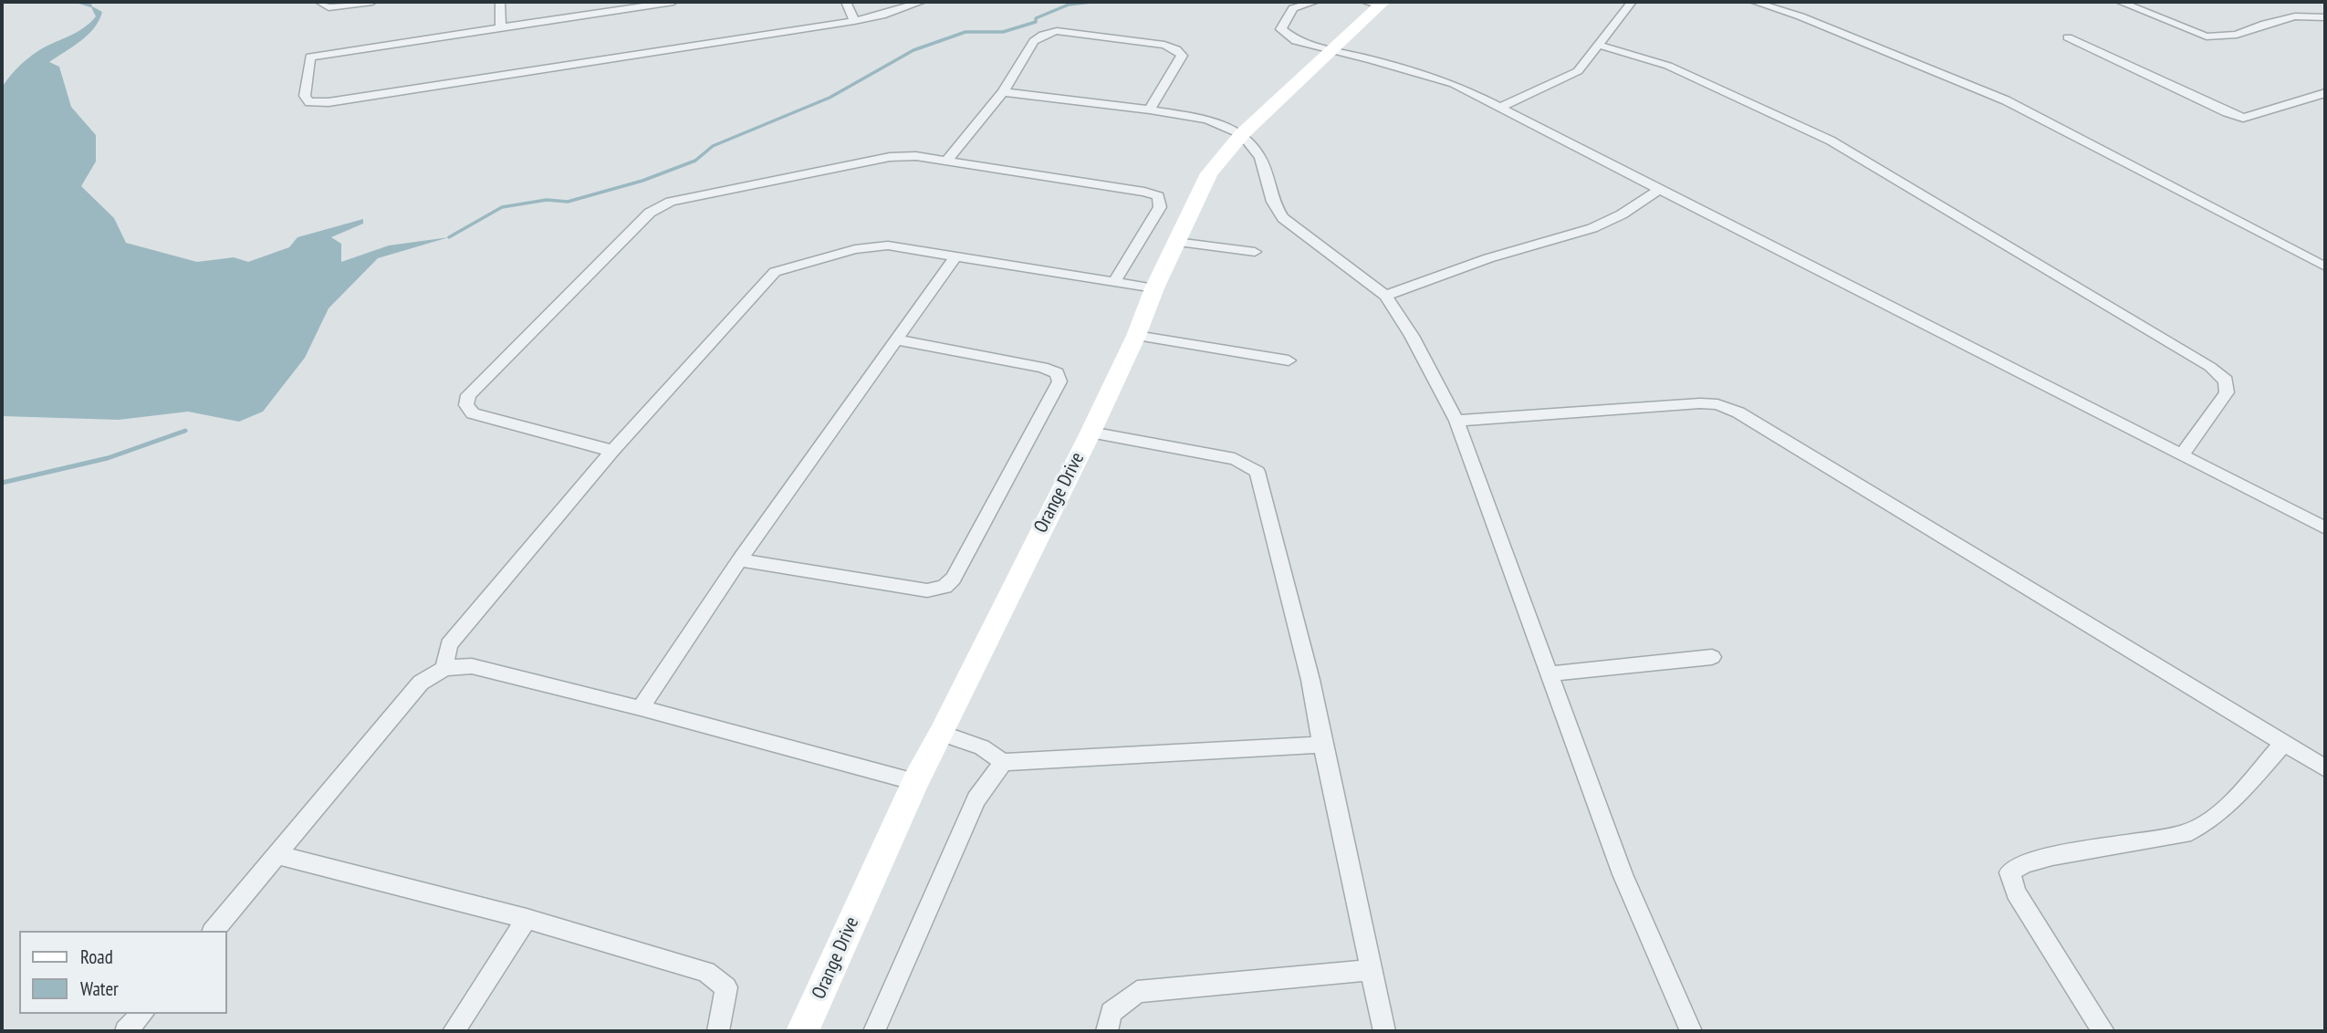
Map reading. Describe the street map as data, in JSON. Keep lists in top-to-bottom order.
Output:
{
  "streets": {
    "street": ["Orange Drive"]
  },
  "legend": ["Road", "Water"]
}
